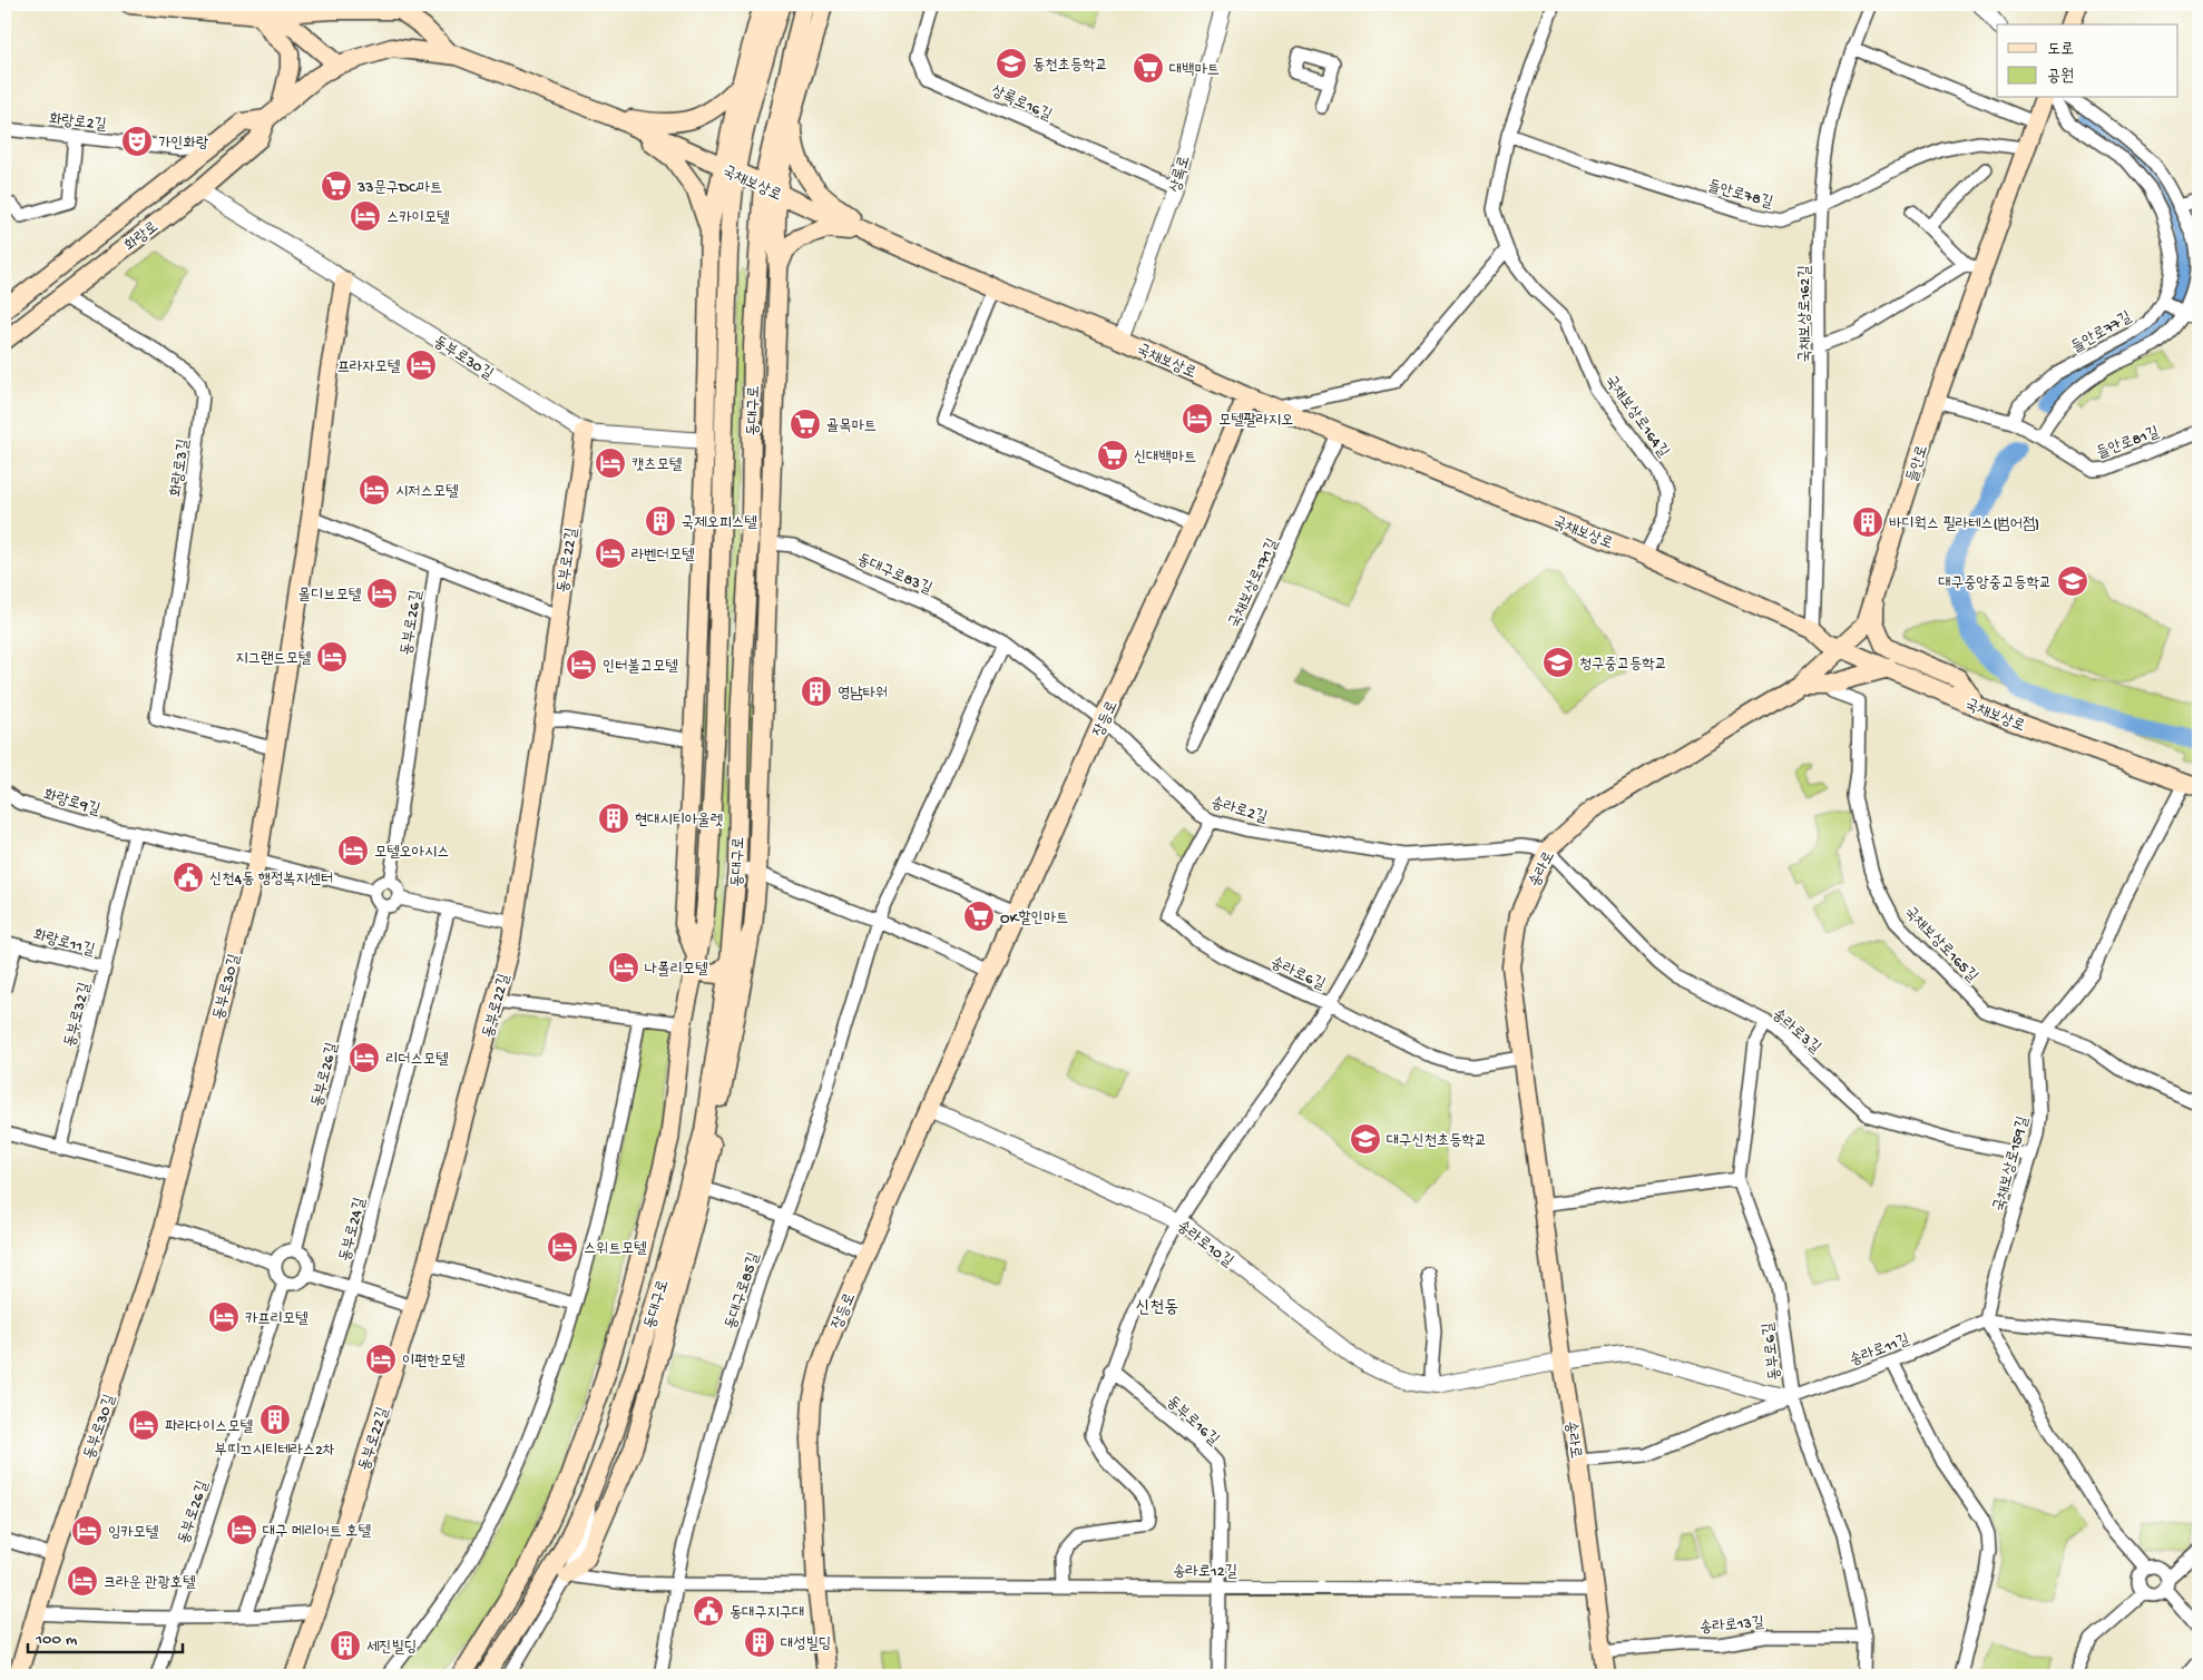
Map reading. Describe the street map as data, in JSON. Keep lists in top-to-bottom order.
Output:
{
  "streets": {
    "main road": [
      "국채보상로",
      "화랑로",
      "동부로30길",
      "동대구로",
      "들안로",
      "동부로22길",
      "장등로",
      "송라로"
    ],
    "street": [
      "상록로16길",
      "화랑로2길",
      "상록로",
      "들안로78길",
      "국채보상로162길",
      "들안로77길",
      "국채보상로164길",
      "들안로81길",
      "화랑로3길",
      "동대구로83길",
      "국채보상로171길",
      "동부로26길",
      "화랑로9길",
      "송라로2길",
      "화랑로11길",
      "국채보상로165길",
      "송라로6길",
      "동부로32길",
      "송라로3길",
      "국채보상로159길",
      "동부로24길",
      "송라로10길",
      "동대구로85길",
      "송라로11길",
      "동부로6길",
      "동부로16길",
      "송라로12길",
      "송라로13길"
    ]
  },
  "crossings": [
    ["상록로16길", "상록로"],
    ["화랑로2길", "화랑로"],
    ["상록로", "국채보상로"],
    ["국채보상로", "화랑로"],
    ["국채보상로", "국채보상로162길"],
    ["국채보상로", "동대구로"],
    ["국채보상로", "국채보상로164길"],
    ["국채보상로", "들안로"],
    ["국채보상로", "국채보상로171길"],
    ["국채보상로", "장등로"],
    ["국채보상로", "송라로"],
    ["국채보상로", "국채보상로159길"],
    ["들안로78길", "국채보상로162길"],
    ["들안로78길", "국채보상로164길"],
    ["들안로78길", "들안로"],
    ["화랑로", "동부로30길"],
    ["화랑로", "화랑로3길"],
    ["동부로30길", "화랑로3길"],
    ["동부로30길", "동부로22길"],
    ["들안로", "송라로"],
    ["동대구로83길", "장등로"],
    ["동대구로83길", "송라로2길"],
    ["장등로", "송라로2길"],
    ["장등로", "송라로10길"],
    ["장등로", "송라로12길"],
    ["화랑로9길", "동부로32길"],
    ["송라로2길", "송라로"],
    ["송라로2길", "송라로6길"],
    ["송라로2길", "송라로3길"],
    ["송라로", "송라로6길"],
    ["송라로", "송라로3길"],
    ["송라로", "송라로10길"],
    ["송라로", "송라로11길"],
    ["송라로", "송라로12길"],
    ["송라로", "송라로13길"],
    ["화랑로11길", "동부로32길"],
    ["국채보상로165길", "국채보상로159길"],
    ["송라로3길", "국채보상로159길"],
    ["송라로3길", "동부로6길"],
    ["국채보상로159길", "송라로11길"],
    ["송라로10길", "송라로11길"],
    ["송라로10길", "동부로6길"],
    ["동대구로85길", "송라로12길"],
    ["송라로11길", "동부로6길"],
    ["동부로6길", "송라로13길"],
    ["동부로16길", "송라로12길"]
  ],
  "districts": ["신천동"],
  "places": {
    "school or university": [
      "동천초등학교",
      "대구중앙중고등학교",
      "청구중고등학교",
      "대구신천초등학교"
    ],
    "supermarket": [
      "대백마트",
      "33문구DC마트",
      "골목마트",
      "신대백마트",
      "OK할인마트"
    ],
    "theatre": ["가인화랑"],
    "hotel": [
      "스카이모텔",
      "프라자모텔",
      "모텔팔라지오",
      "캣츠모텔",
      "시저스모텔",
      "라벤더모텔",
      "몰디브모텔",
      "지그랜드모텔",
      "인터불고모텔",
      "모텔오아시스",
      "나폴리모텔",
      "리더스모텔",
      "스위트모텔",
      "카프리모텔",
      "이편한모텔",
      "파라다이스모텔",
      "대구 메리어트 호텔",
      "잉카모텔",
      "크라운 관광호텔"
    ],
    "building": [
      "국제오피스텔",
      "바디웍스 필라테스(범어점)",
      "영남타워",
      "현대시티아울렛",
      "부띠끄시티테라스2차",
      "대성빌딩",
      "세진빌딩"
    ],
    "public building": ["신천4동 행정복지센터", "동대구지구대"]
  },
  "legend": ["도로", "공원"],
  "scale_bar": "100 m"
}
